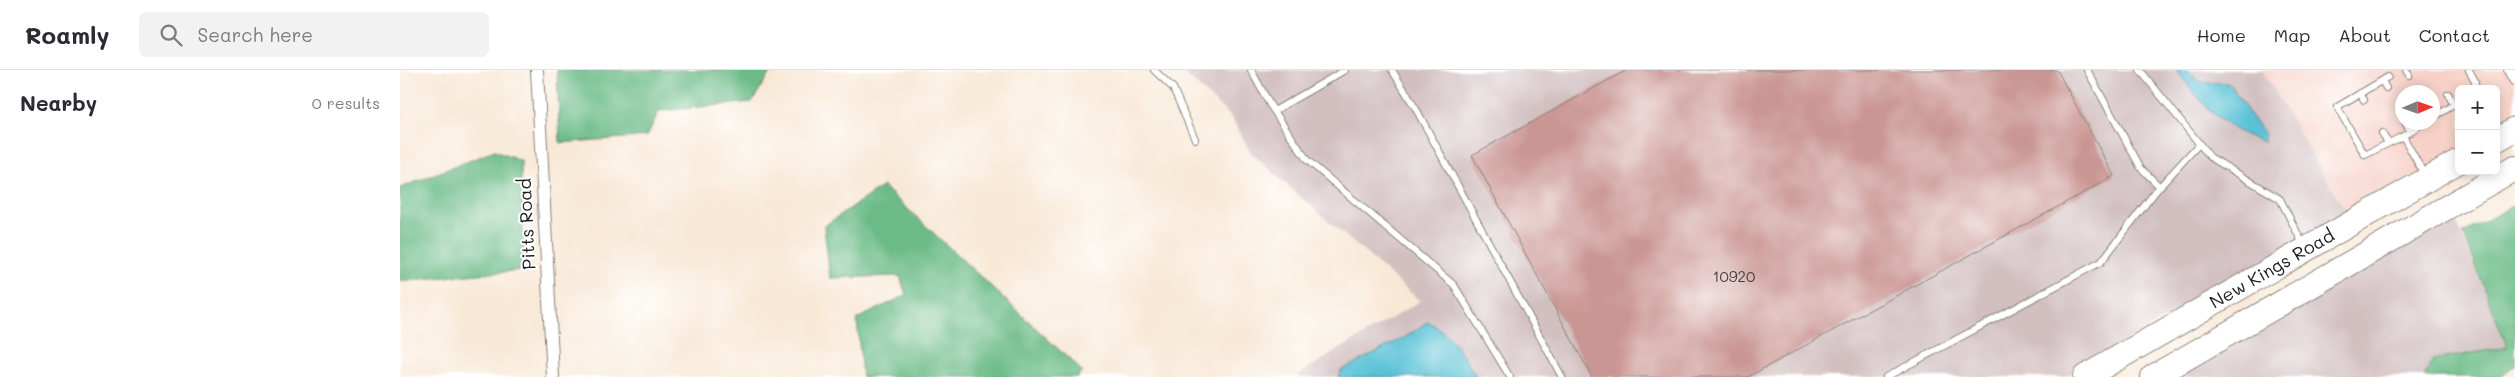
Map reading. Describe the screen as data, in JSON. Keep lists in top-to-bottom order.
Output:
{
  "streets": {
    "highway": ["New Kings Road"],
    "street": ["Pitts Road"]
  },
  "house_numbers": ["10920"],
  "north": "right",
  "page": {
    "header": "Roamly",
    "search": "Search here",
    "nav": [
      "Home",
      "Map",
      "About",
      "Contact"
    ],
    "heading": ["Nearby", "0 results"],
    "map_buttons": ["+", "−"]
  }
}
